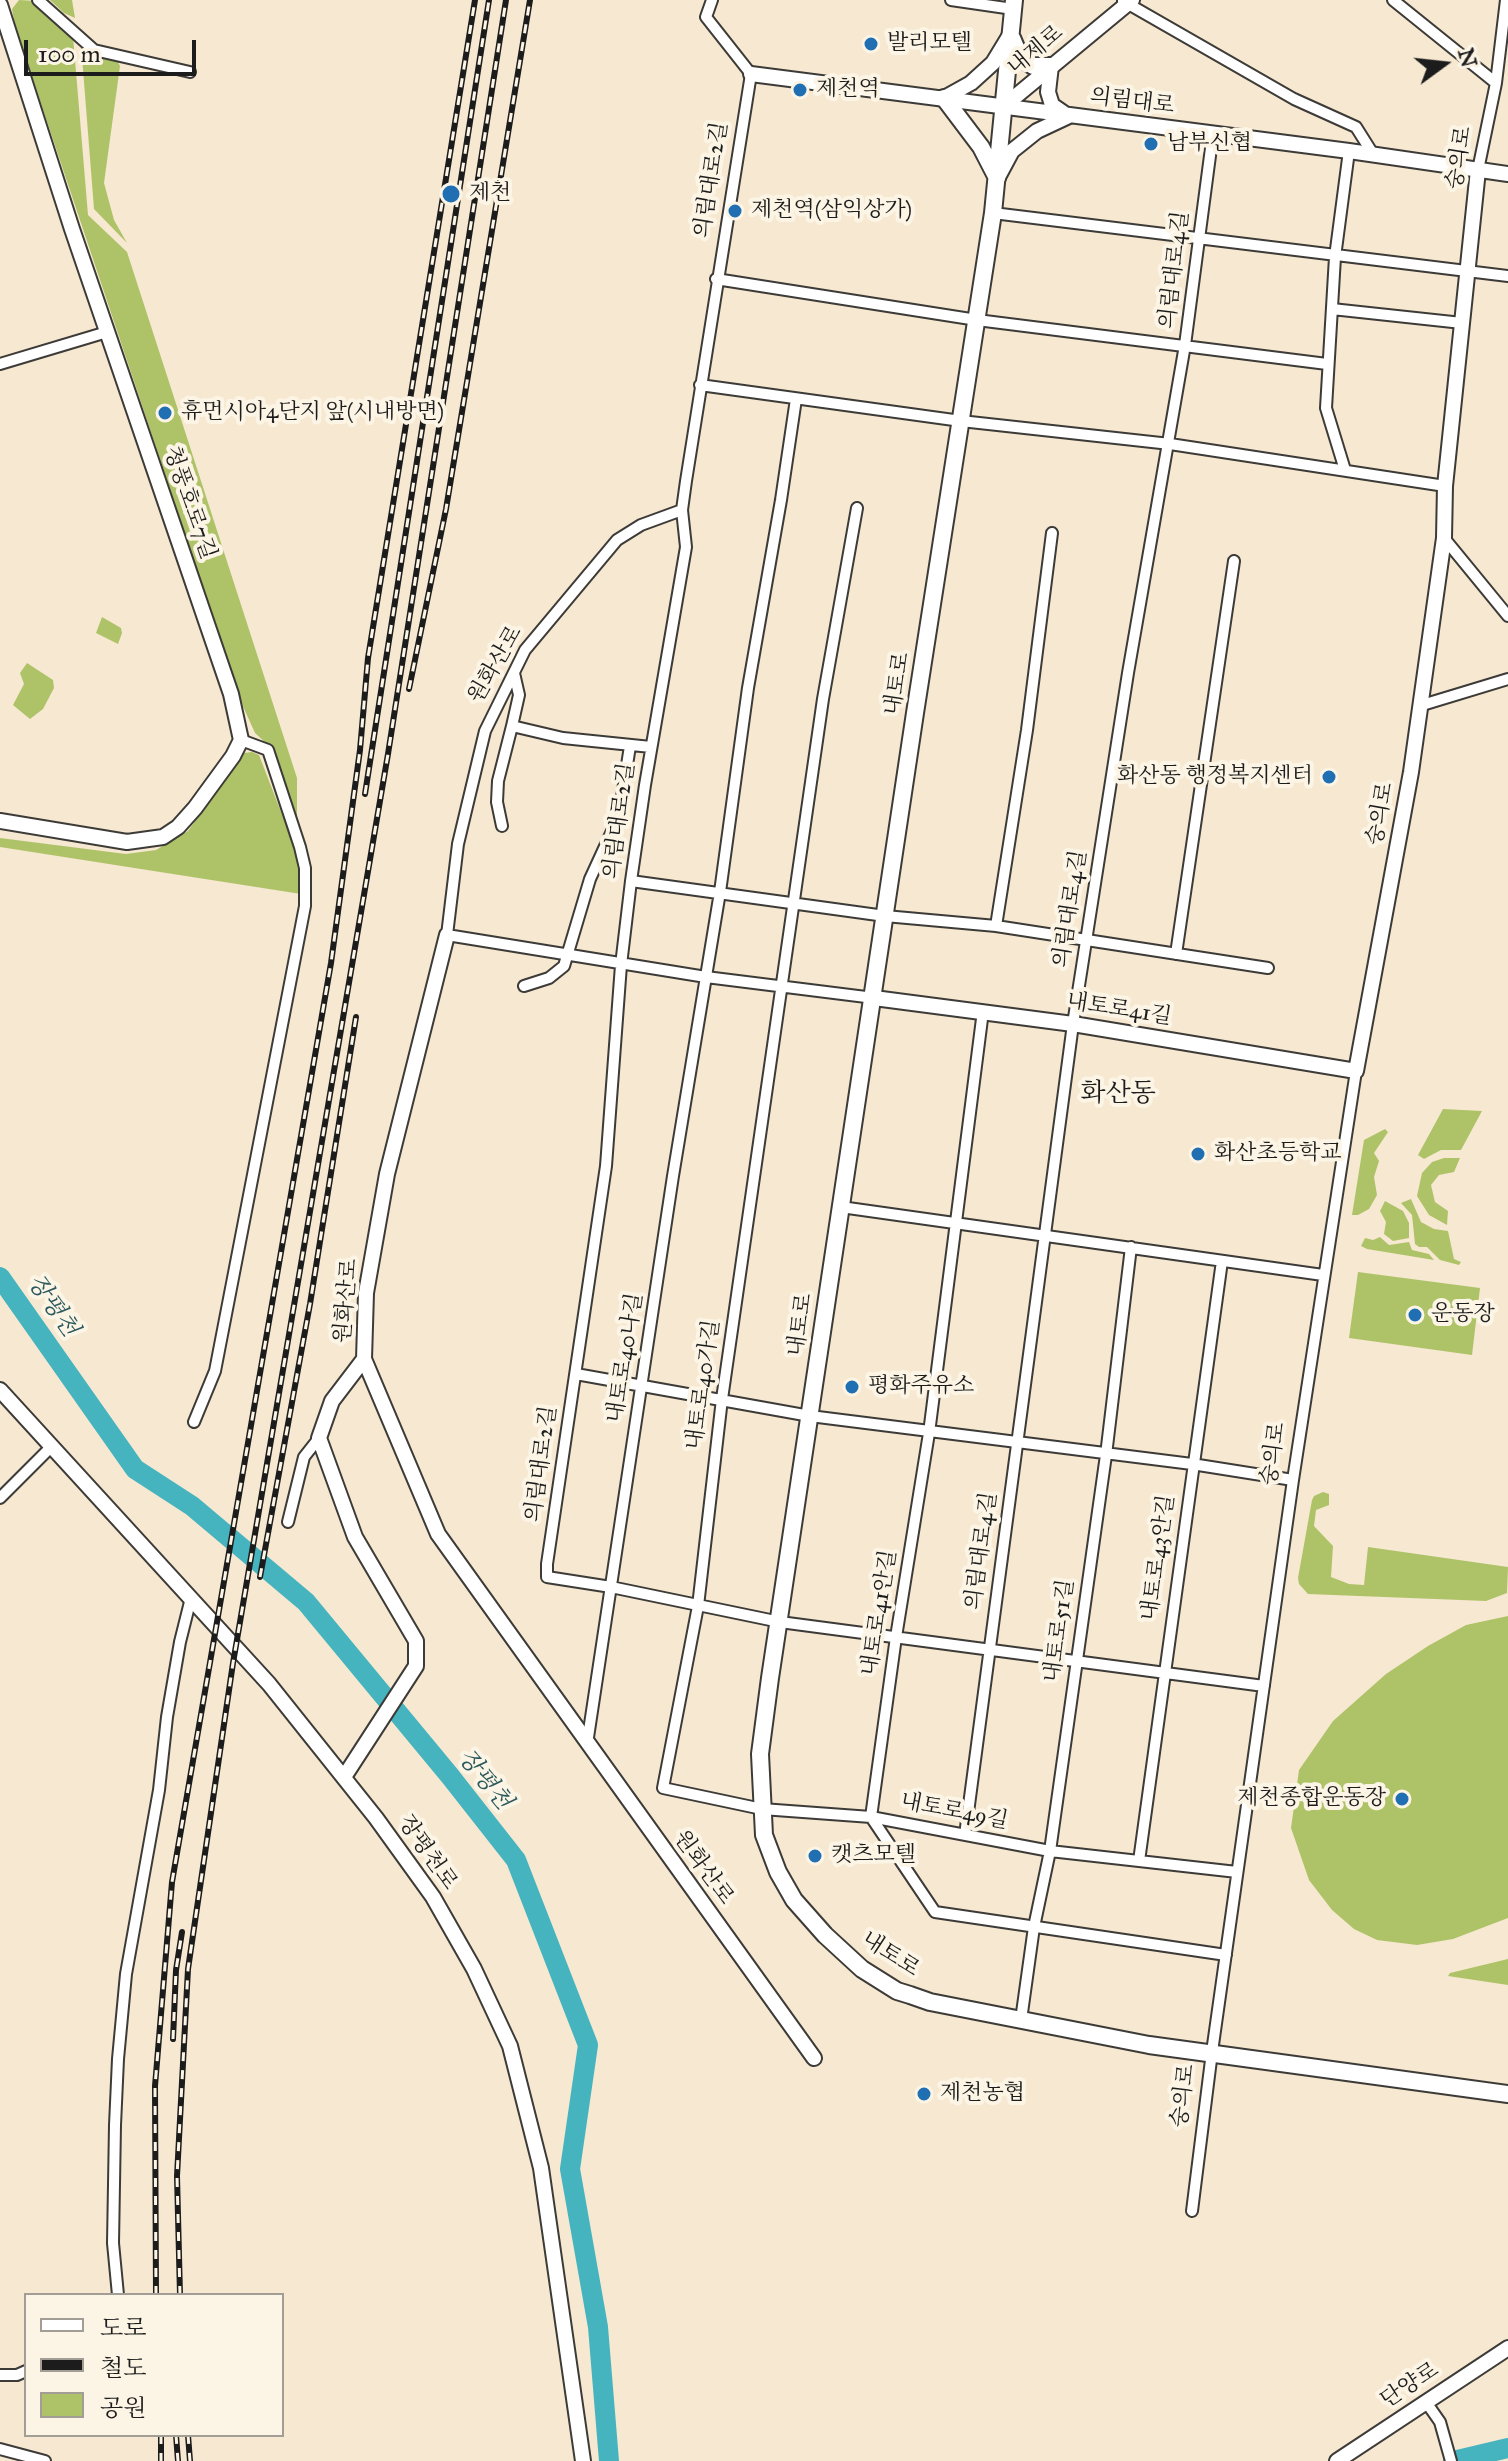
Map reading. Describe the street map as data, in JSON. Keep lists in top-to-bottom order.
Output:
{
  "streets": {
    "main road": ["내토로"],
    "street": [
      "내제로",
      "의림대로",
      "숭의로",
      "의림대로2길",
      "의림대로4길",
      "청풍호로7길",
      "원화산로",
      "내토로41길",
      "내토로40나길",
      "내토로40가길",
      "내토로43안길",
      "내토로41안길",
      "내토로51길",
      "내토로49길",
      "장평천로",
      "단양로"
    ]
  },
  "crossings": [
    ["내제로", "의림대로"],
    ["내제로", "내토로"],
    ["의림대로", "숭의로"],
    ["의림대로", "의림대로2길"],
    ["의림대로", "의림대로4길"],
    ["의림대로", "내토로"],
    ["숭의로", "내토로"],
    ["숭의로", "내토로41길"],
    ["숭의로", "내토로49길"],
    ["의림대로2길", "원화산로"],
    ["의림대로2길", "내토로40나길"],
    ["의림대로4길", "내토로41길"],
    ["의림대로4길", "내토로49길"],
    ["원화산로", "내토로40나길"],
    ["내토로", "내토로41길"],
    ["내토로", "내토로51길"],
    ["내토로", "내토로49길"],
    ["내토로41길", "내토로41안길"],
    ["내토로40가길", "내토로49길"],
    ["내토로43안길", "내토로49길"],
    ["내토로41안길", "내토로49길"],
    ["내토로51길", "내토로49길"]
  ],
  "districts": ["화산동"],
  "water": ["장평천"],
  "places": [
    "발리모텔",
    "제천역",
    "남부신협",
    "제천",
    "제천역(삼익상가)",
    "휴먼시아4단지 앞(시내방면)",
    "화산동 행정복지센터",
    "화산초등학교",
    "운동장",
    "평화주유소",
    "제천종합운동장",
    "캣츠모텔",
    "제천농협"
  ],
  "legend": ["도로", "철도", "공원"],
  "scale_bar": "100 m",
  "north": "right"
}
